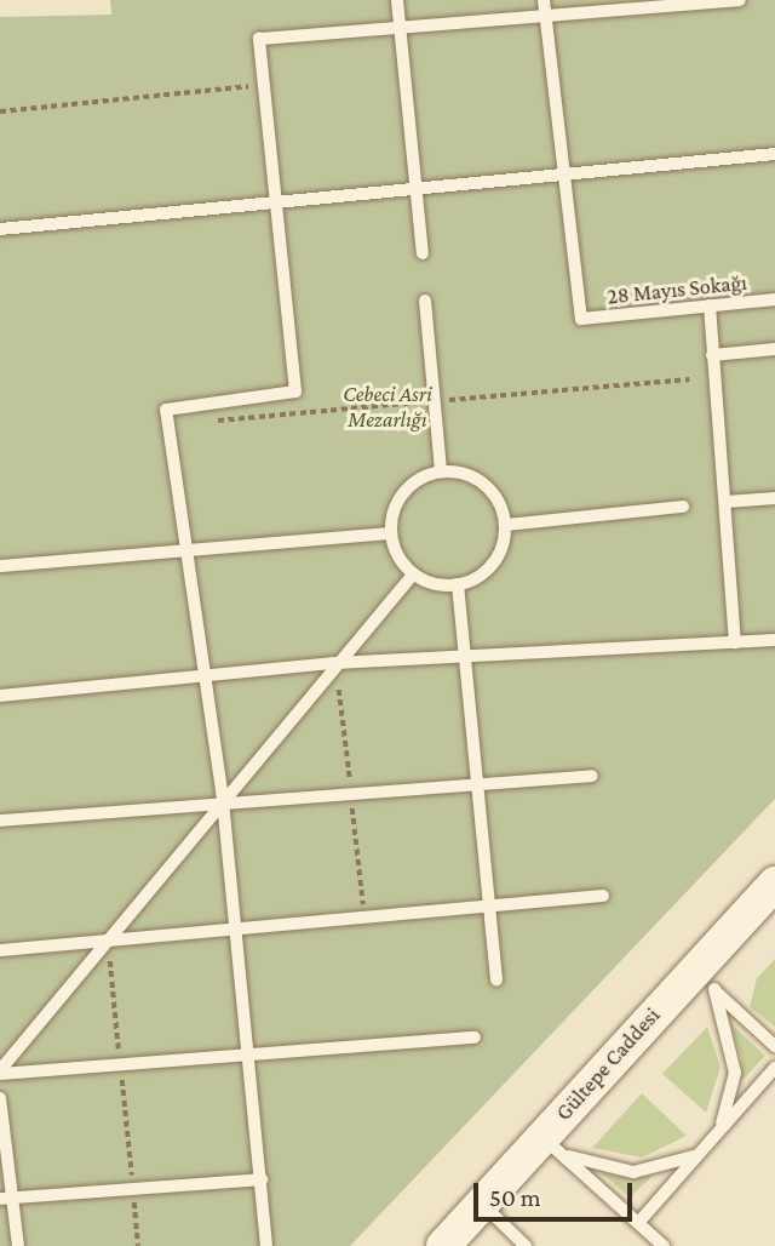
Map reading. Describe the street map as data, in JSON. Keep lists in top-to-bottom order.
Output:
{
  "streets": {
    "main road": ["Gültepe Caddesi"],
    "lane": ["28 Mayıs Sokağı"]
  },
  "parks": ["Cebeci Asri Mezarlığı"],
  "scale_bar": "50 m"
}
